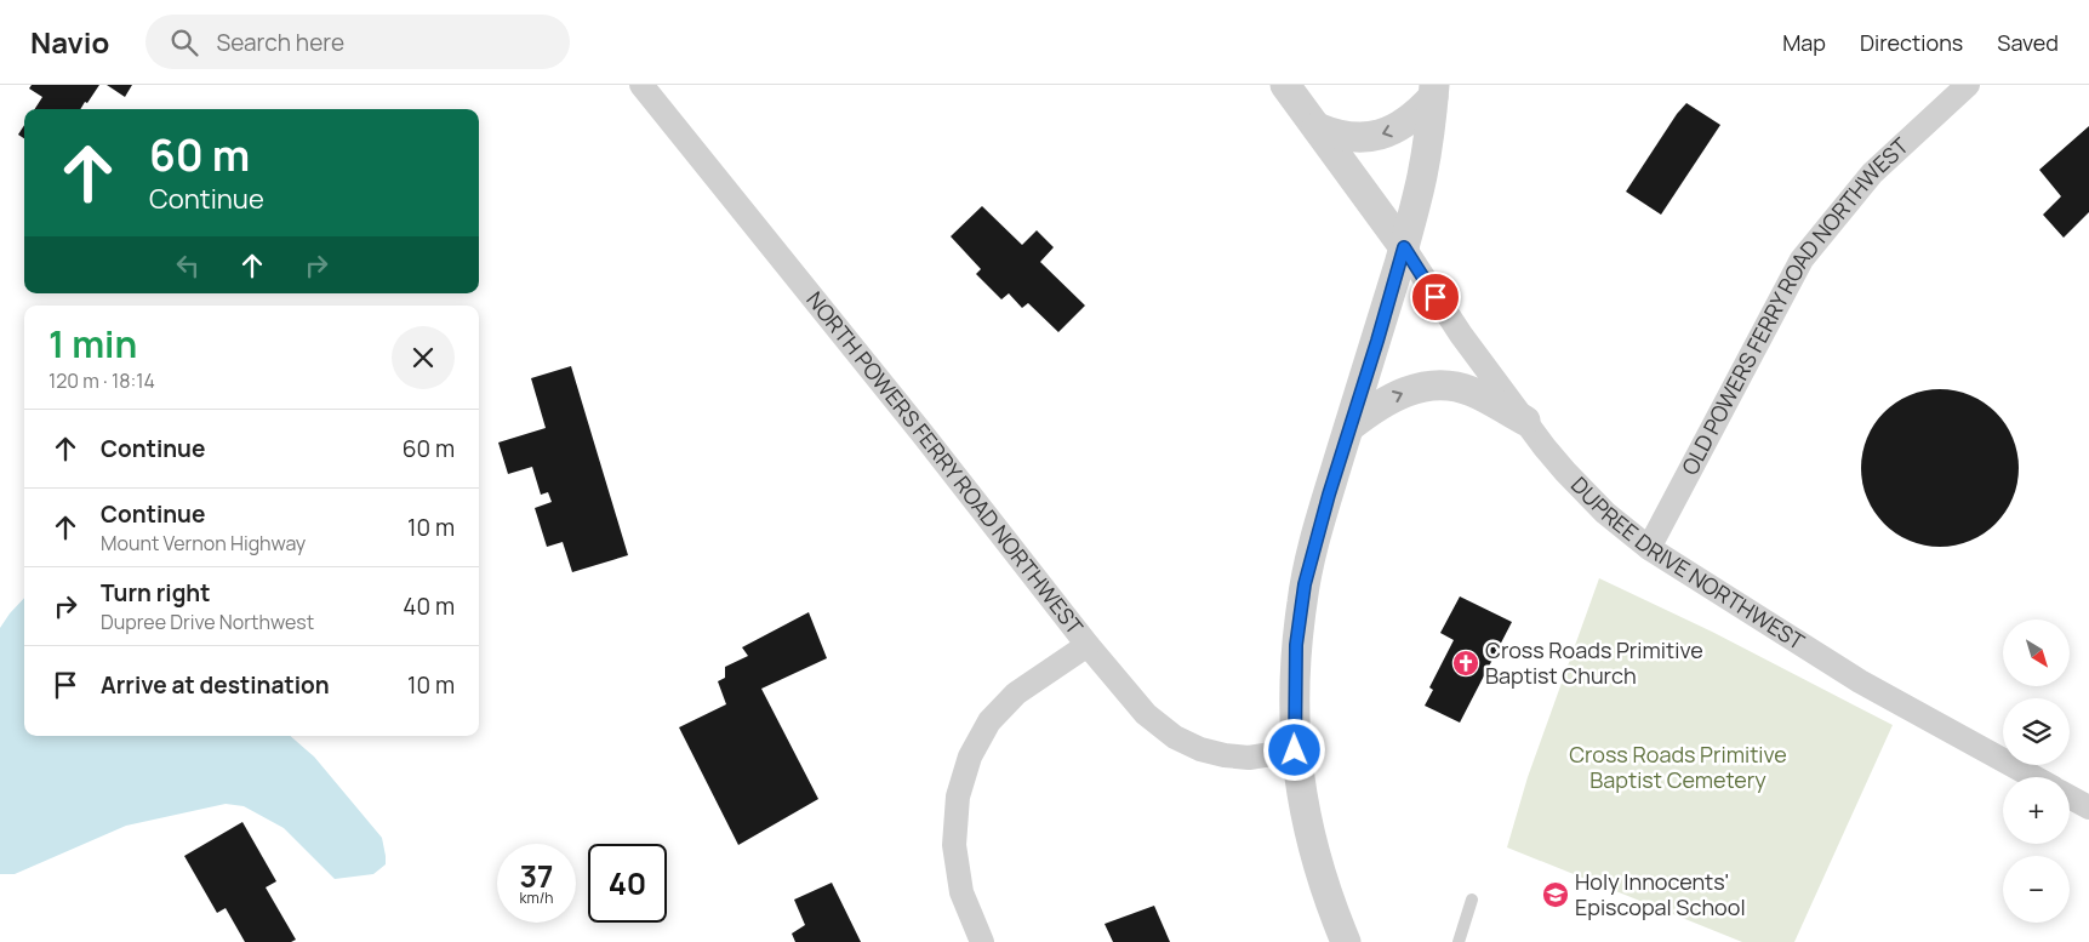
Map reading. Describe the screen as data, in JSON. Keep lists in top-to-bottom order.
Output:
{
  "streets": {
    "street": ["OLD POWERS FERRY ROAD NORTHWEST", "NORTH POWERS FERRY ROAD NORTHWEST", "DUPREE DRIVE NORTHWEST"]
  },
  "crossings": [
    ["OLD POWERS FERRY ROAD NORTHWEST", "DUPREE DRIVE NORTHWEST"]
  ],
  "parks": ["Cross Roads Primitive Baptist Cemetery"],
  "places": {
    "church": ["Cross Roads Primitive Baptist Church"],
    "school or university": ["Holy Innocents' Episcopal School"]
  },
  "north": "bottom right",
  "page": {
    "header": "Navio",
    "search": "Search here",
    "nav": ["Map", "Directions", "Saved"],
    "turn": ["60 m", "Continue"],
    "heading": ["1 min", "120 m · 18:14"],
    "list": [
      {
        "name": "Continue",
        "value": "60 m"
      },
      {
        "name": "Continue",
        "note": "Mount Vernon Highway",
        "value": "10 m"
      },
      {
        "name": "Turn right",
        "note": "Dupree Drive Northwest",
        "value": "40 m"
      },
      {
        "name": "Arrive at destination",
        "value": "10 m"
      }
    ],
    "map_buttons": ["+", "−"],
    "speed": "37 km/h",
    "limit": "40"
  }
}
